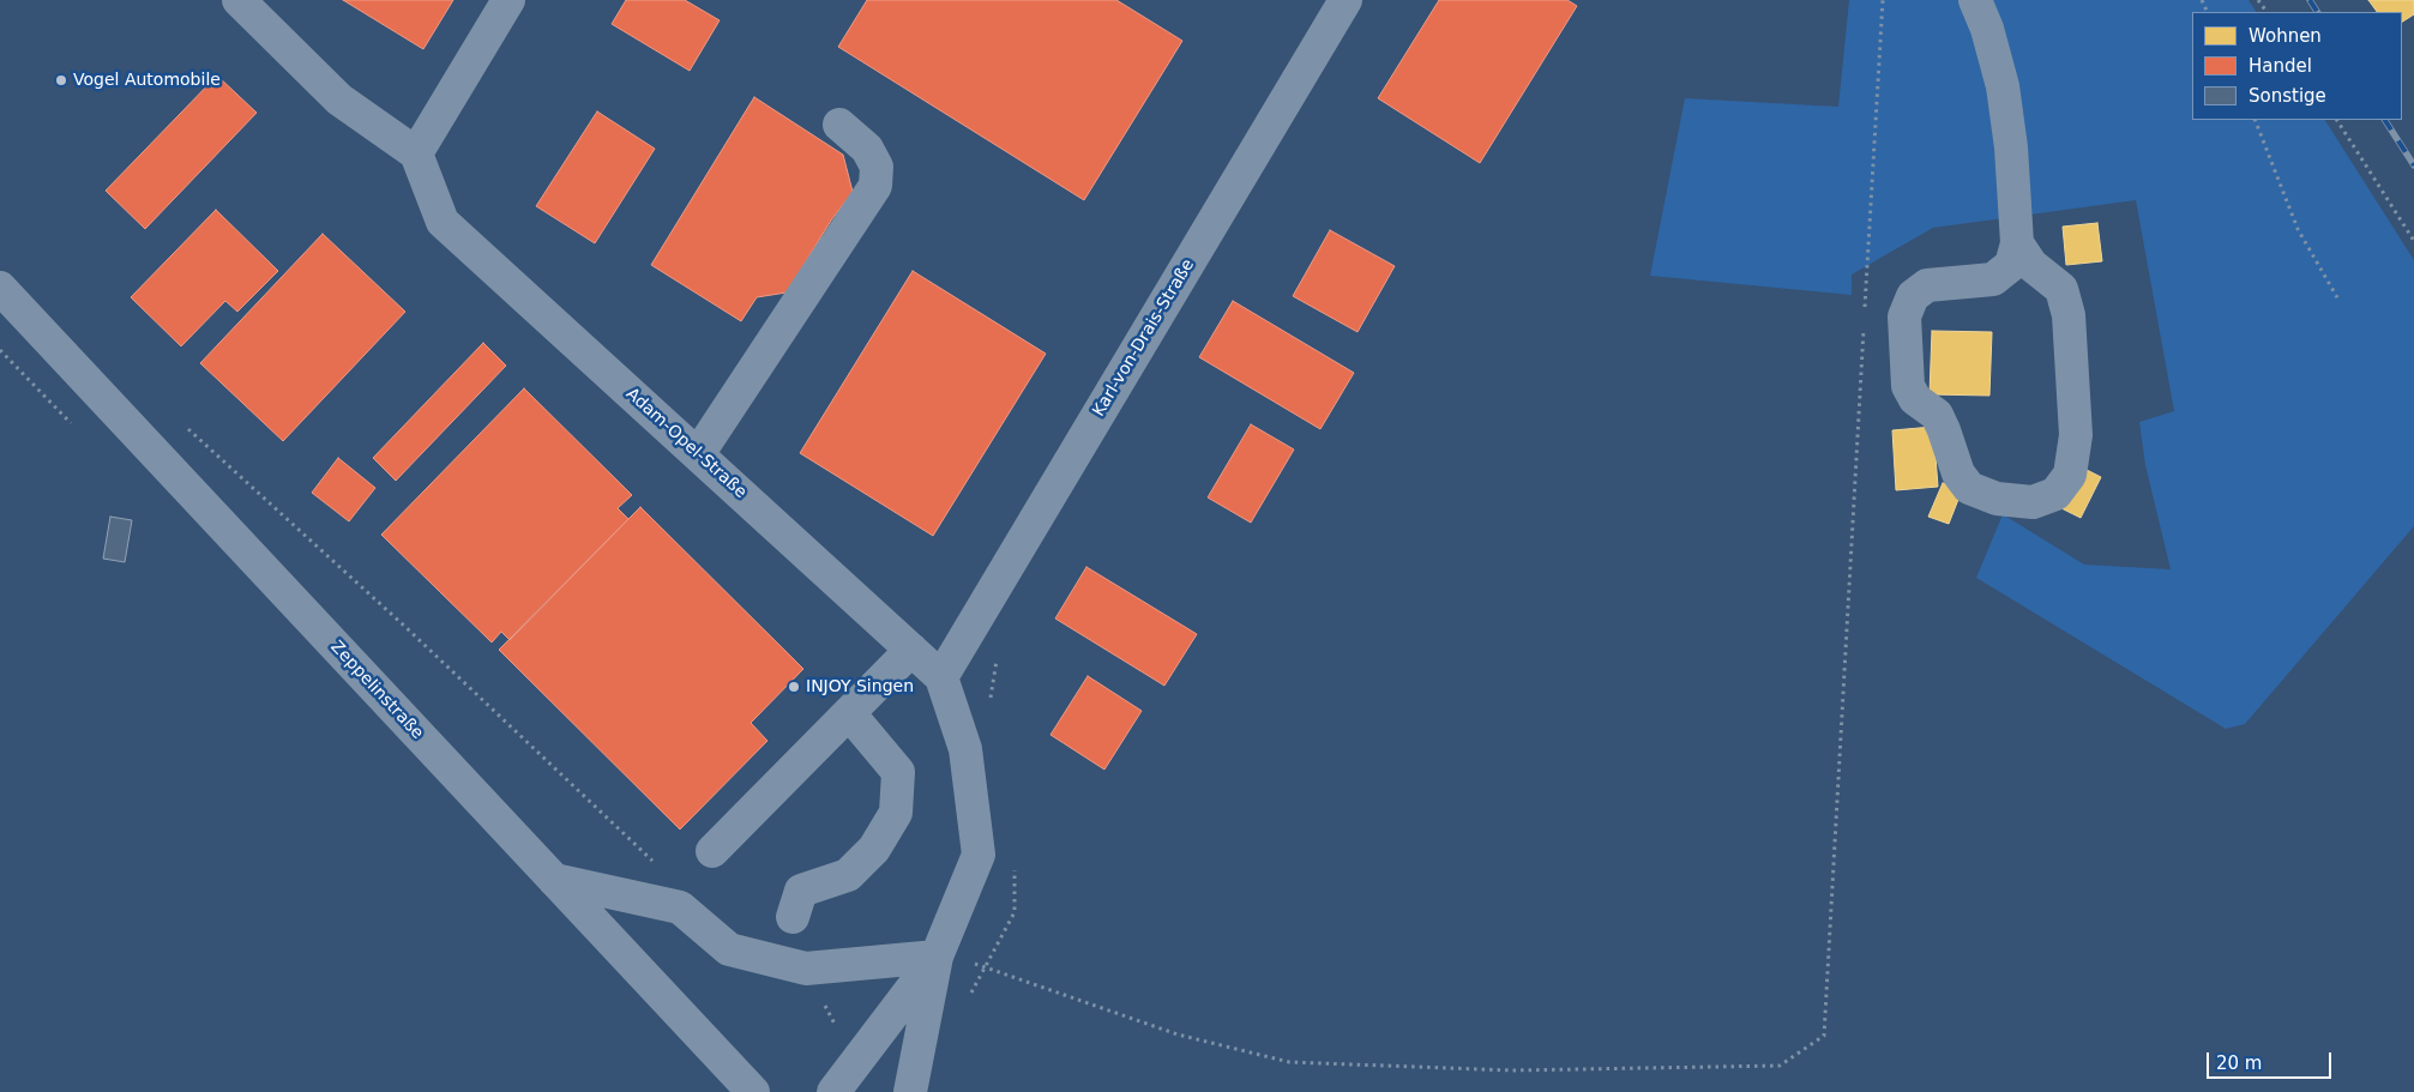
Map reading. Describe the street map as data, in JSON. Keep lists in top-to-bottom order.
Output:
{
  "streets": {
    "street": ["Karl-von-Drais-Straße", "Adam-Opel-Straße", "Zeppelinstraße"]
  },
  "crossings": [
    ["Karl-von-Drais-Straße", "Adam-Opel-Straße"]
  ],
  "places": ["Vogel Automobile", "INJOY Singen"],
  "legend": ["Wohnen", "Handel", "Sonstige"],
  "scale_bar": "20 m"
}
